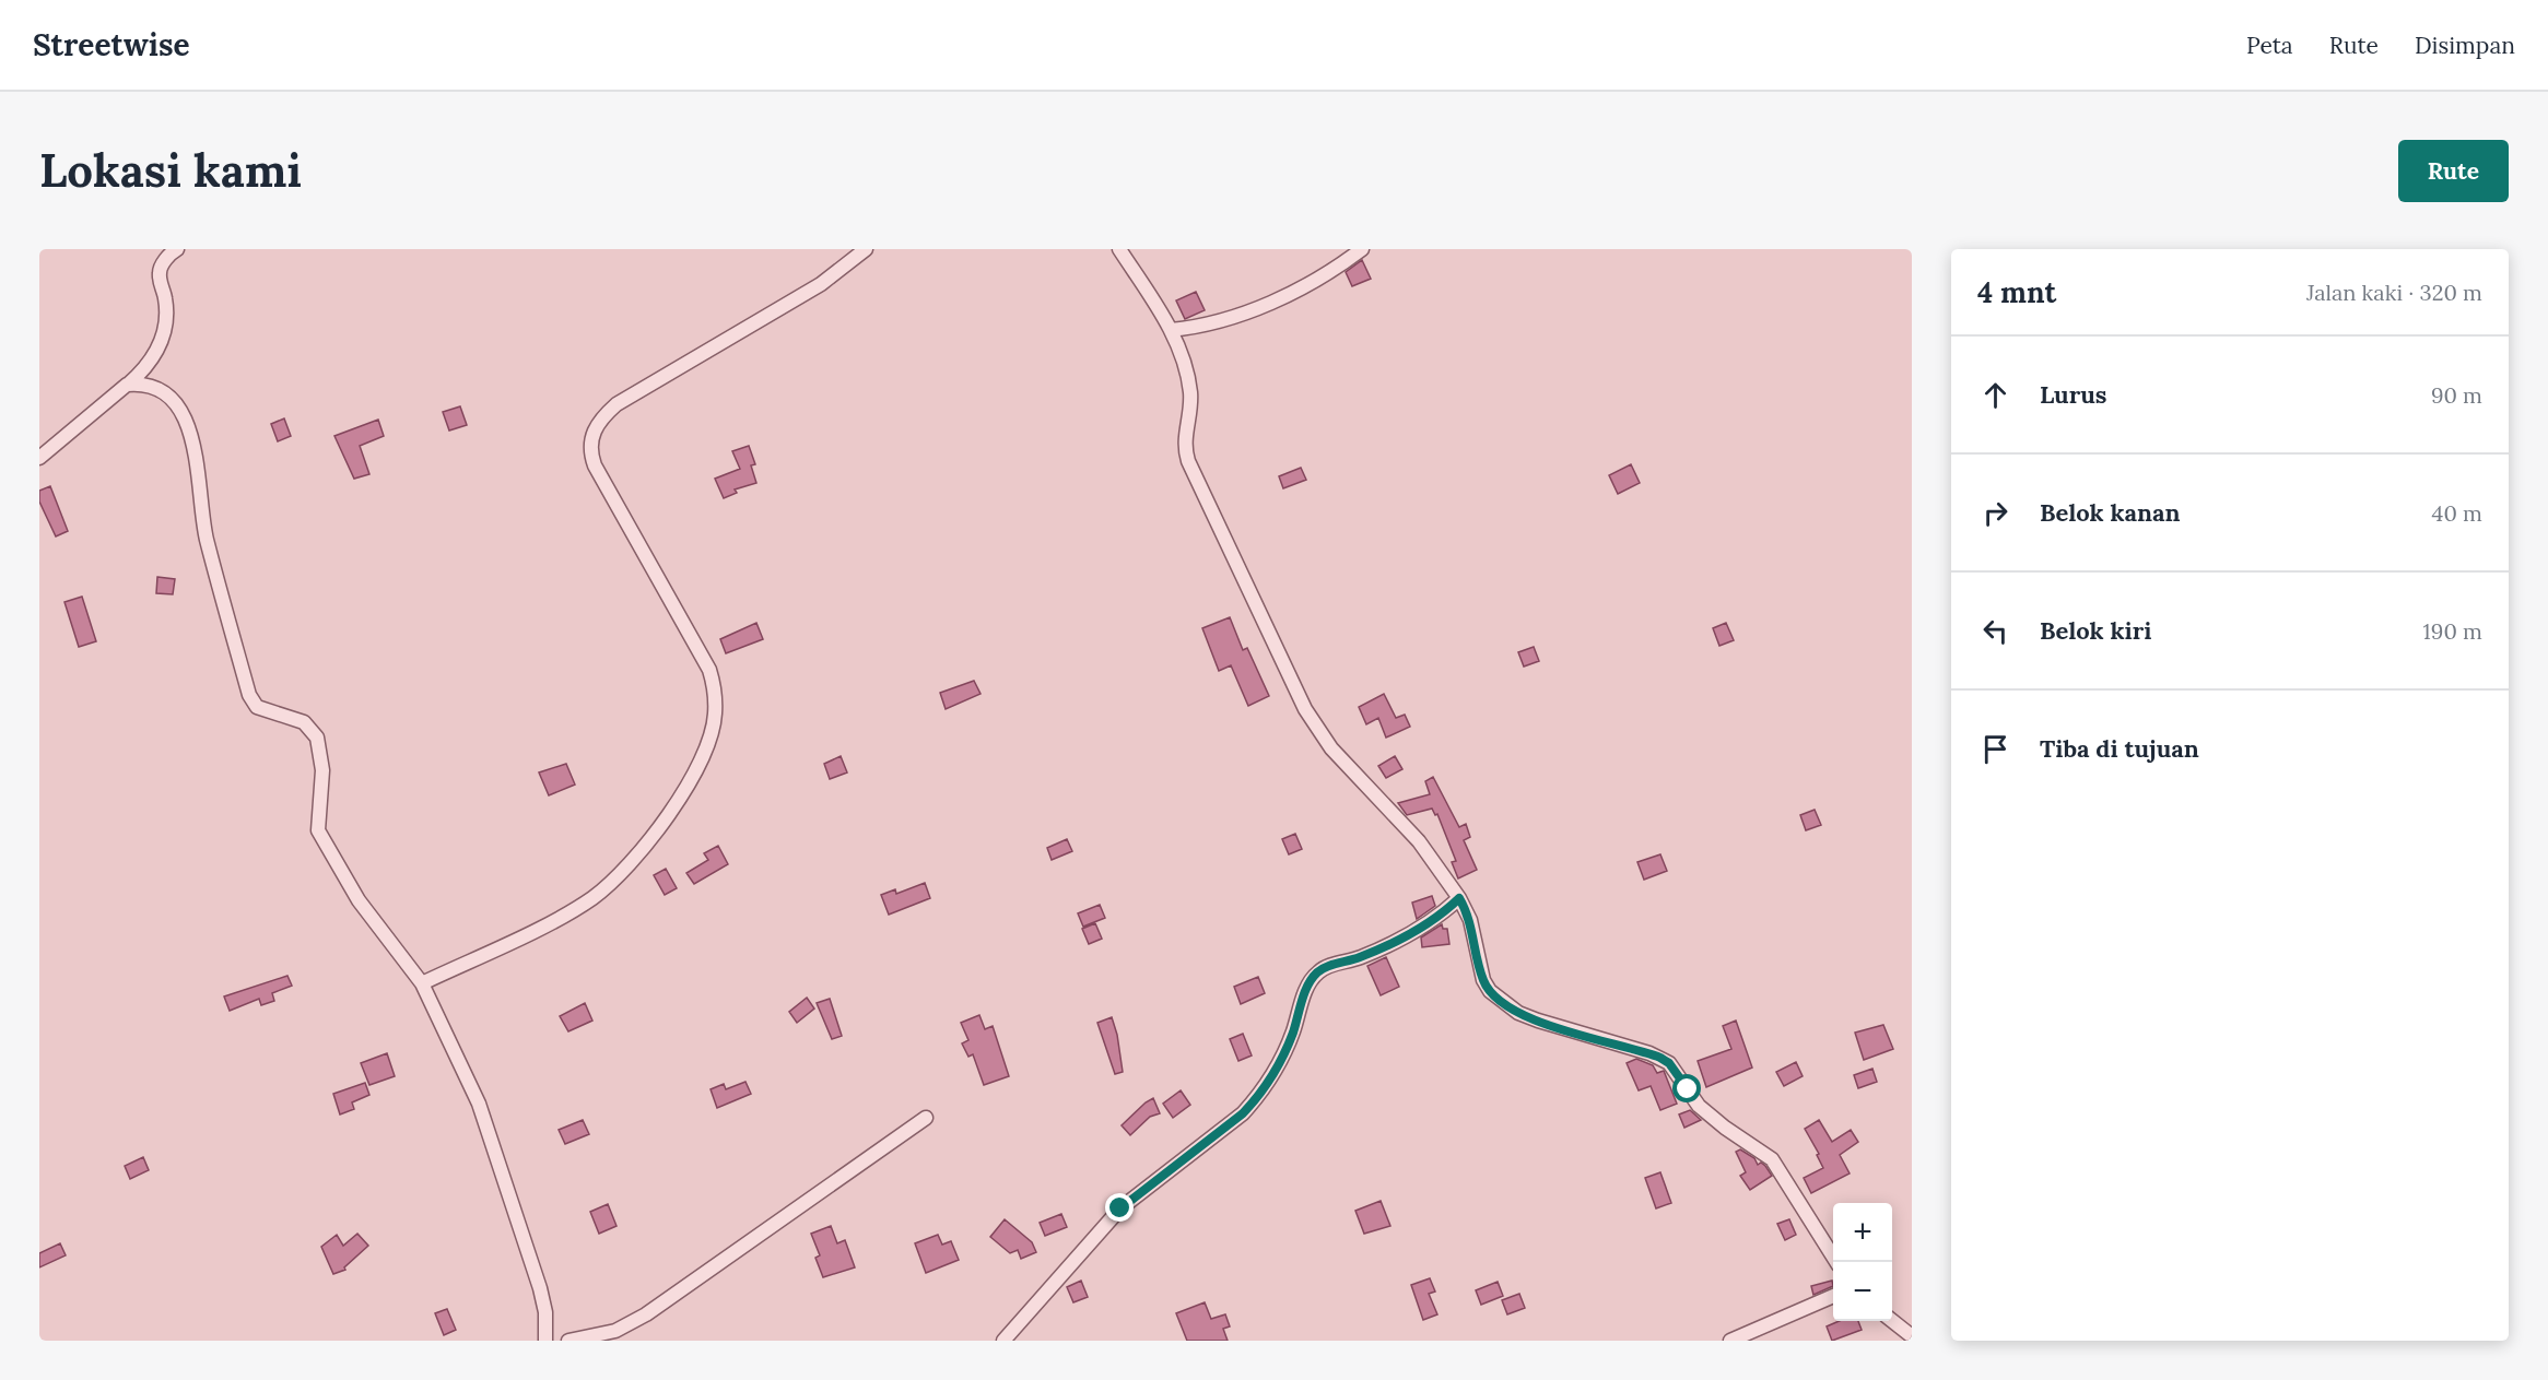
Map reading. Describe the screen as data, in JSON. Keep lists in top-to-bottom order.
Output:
{
  "page": {
    "header": "Streetwise",
    "nav": ["Peta", "Rute", "Disimpan"],
    "buttons": "Rute",
    "title": "Lokasi kami",
    "heading": ["4 mnt", "Jalan kaki · 320 m"],
    "list": [
      ["Lurus", "90 m"],
      ["Belok kanan", "40 m"],
      ["Belok kiri", "190 m"],
      "Tiba di tujuan"
    ],
    "map_buttons": ["+", "−"]
  }
}
